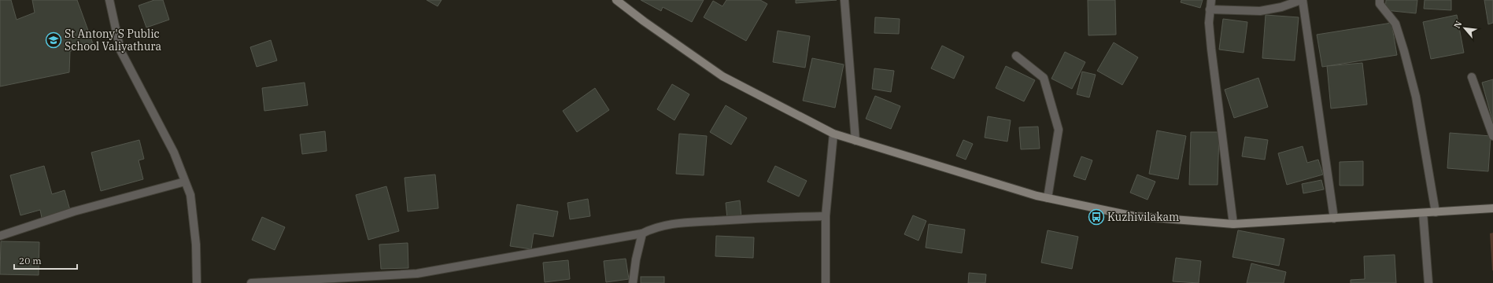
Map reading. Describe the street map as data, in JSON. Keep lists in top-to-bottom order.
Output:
{
  "places": {
    "school or university": ["St Antony'S Public School Valiyathura"],
    "bus stop": ["Kuzhivilakam"]
  },
  "scale_bar": "20 m",
  "north": "top left"
}
